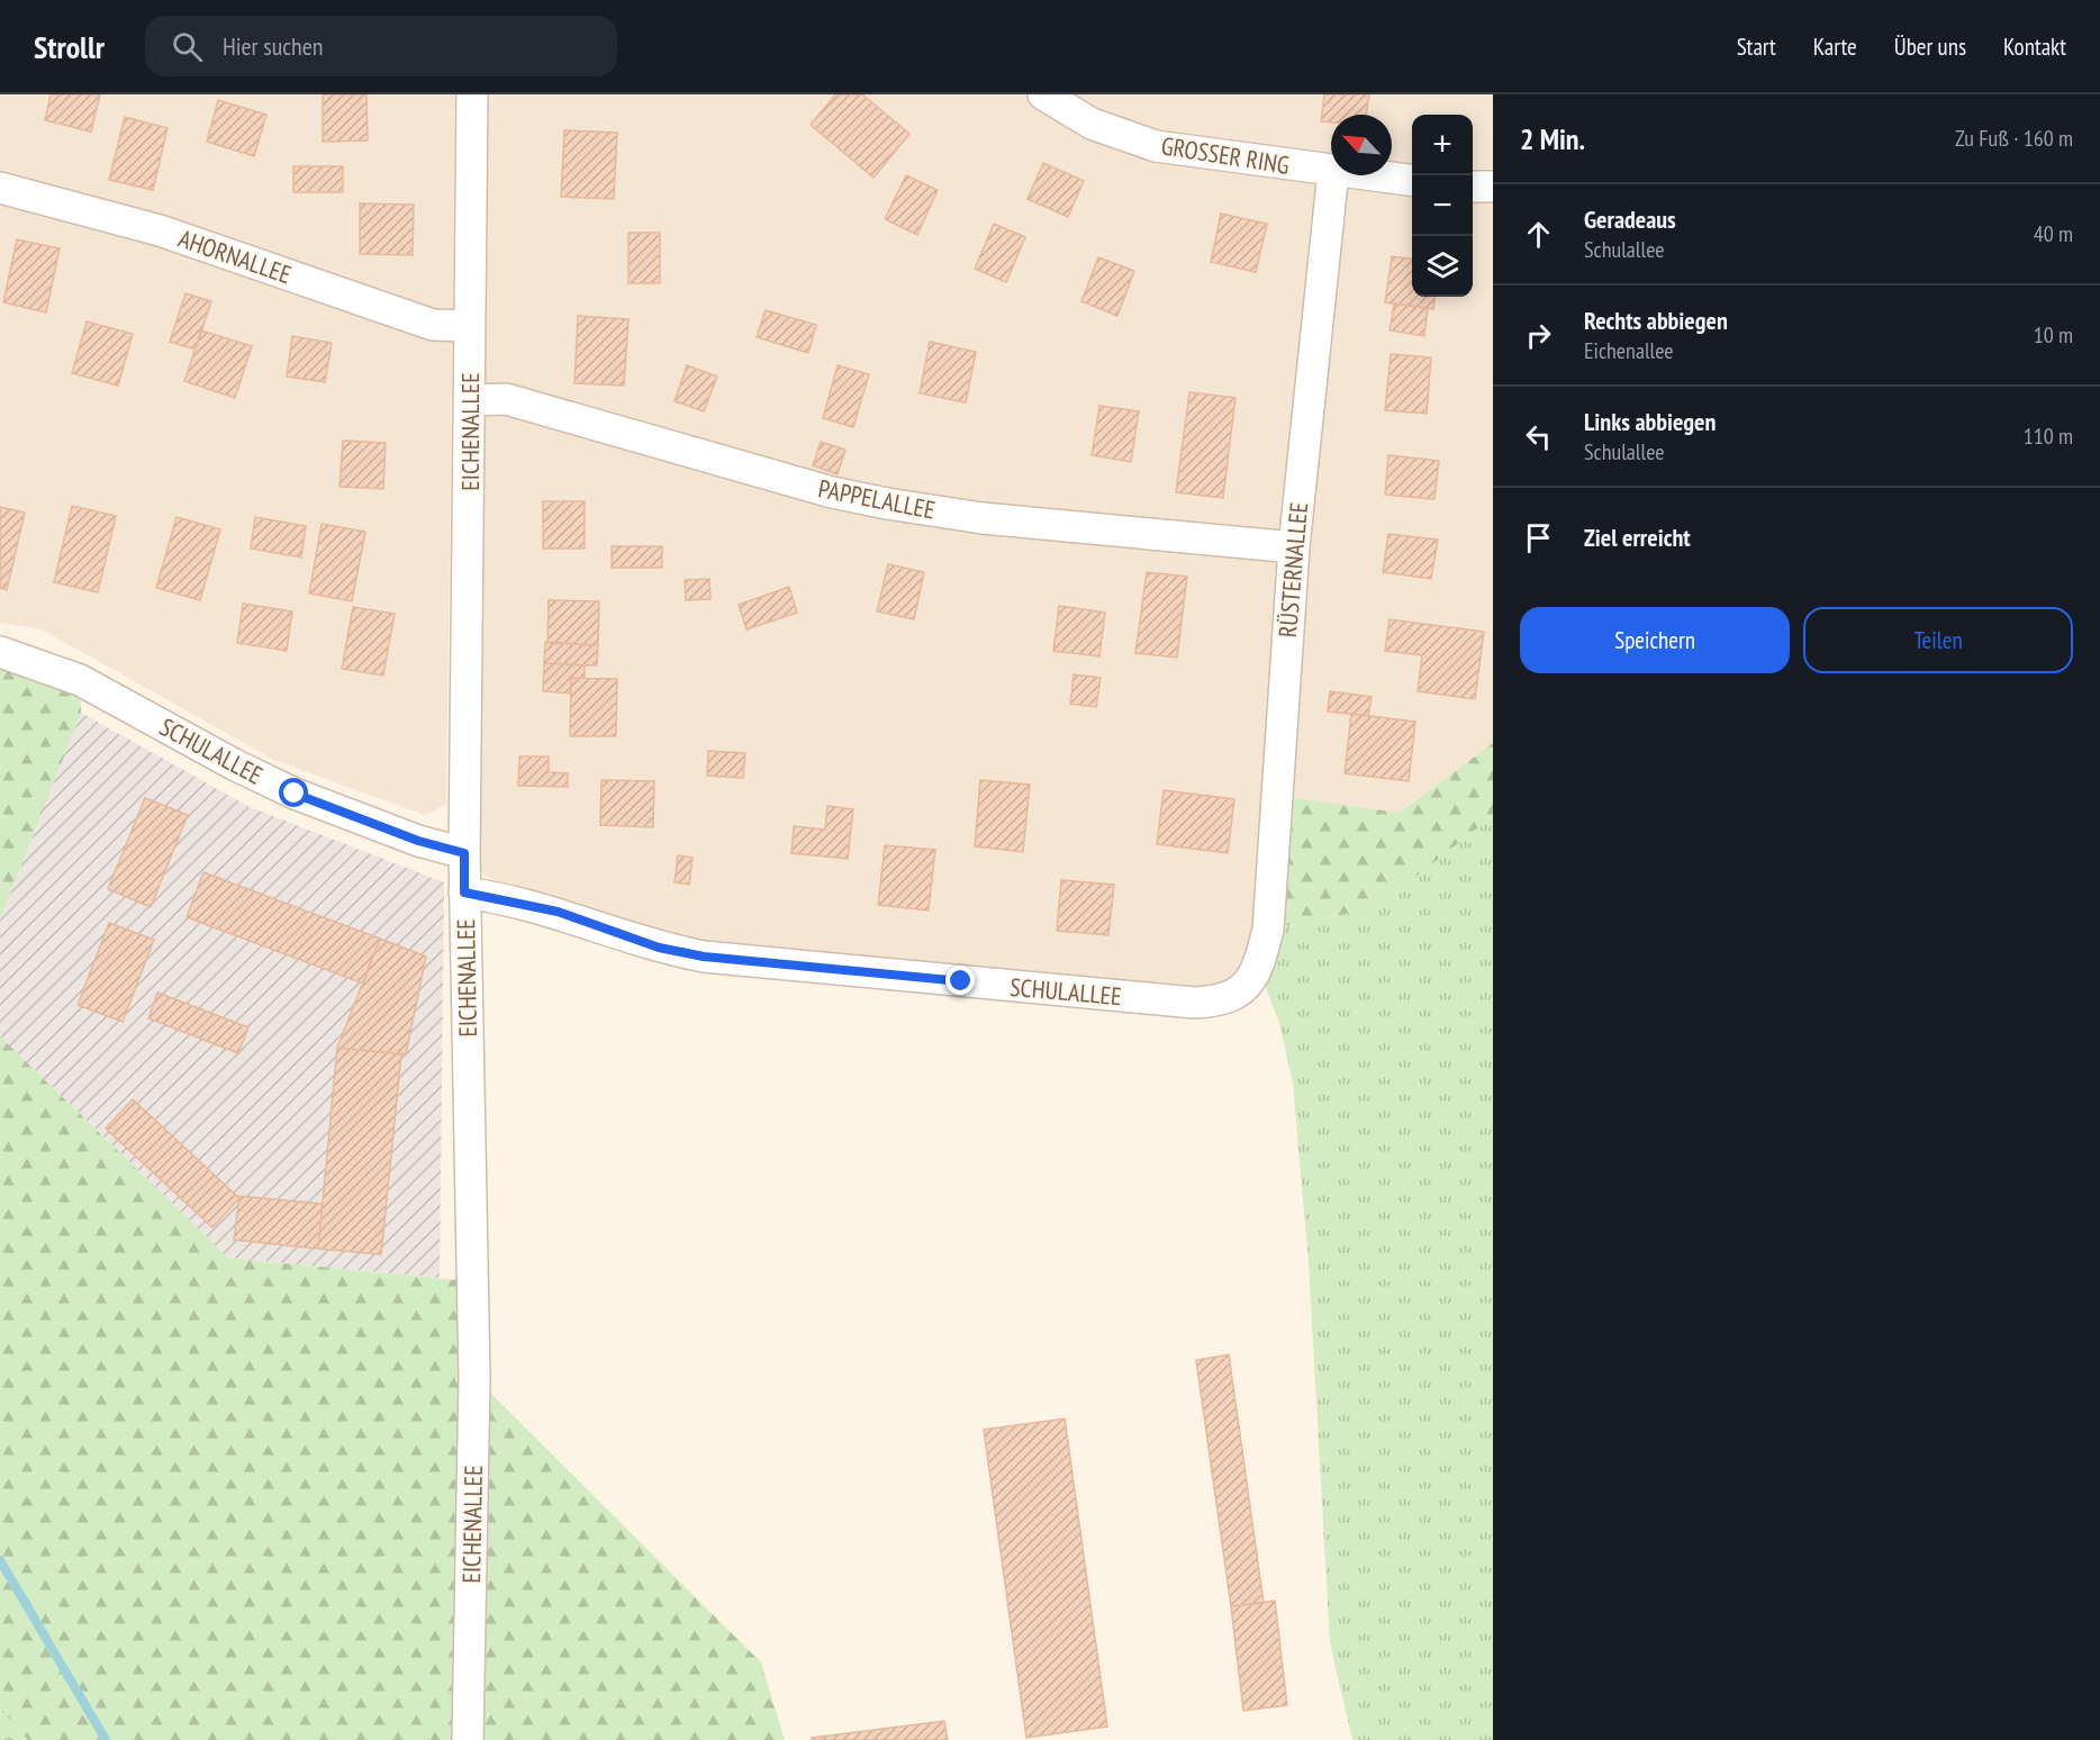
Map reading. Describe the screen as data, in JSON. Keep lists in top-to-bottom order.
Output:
{
  "streets": {
    "street": [
      "GROSSER RING",
      "AHORNALLEE",
      "EICHENALLEE",
      "PAPPELALLEE",
      "RÜSTERNALLEE",
      "SCHULALLEE"
    ]
  },
  "crossings": [
    ["AHORNALLEE", "EICHENALLEE"],
    ["EICHENALLEE", "PAPPELALLEE"],
    ["EICHENALLEE", "SCHULALLEE"],
    ["PAPPELALLEE", "RÜSTERNALLEE"],
    ["RÜSTERNALLEE", "SCHULALLEE"]
  ],
  "north": "top left",
  "page": {
    "header": "Strollr",
    "search": "Hier suchen",
    "nav": [
      "Start",
      "Karte",
      "Über uns",
      "Kontakt"
    ],
    "heading": ["2 Min.", "Zu Fuß · 160 m"],
    "map_buttons": ["+", "−"],
    "list": [
      ["Geradeaus", "Schulallee", "40 m"],
      ["Rechts abbiegen", "Eichenallee", "10 m"],
      ["Links abbiegen", "Schulallee", "110 m"],
      "Ziel erreicht"
    ],
    "buttons": ["Speichern", "Teilen"]
  }
}
